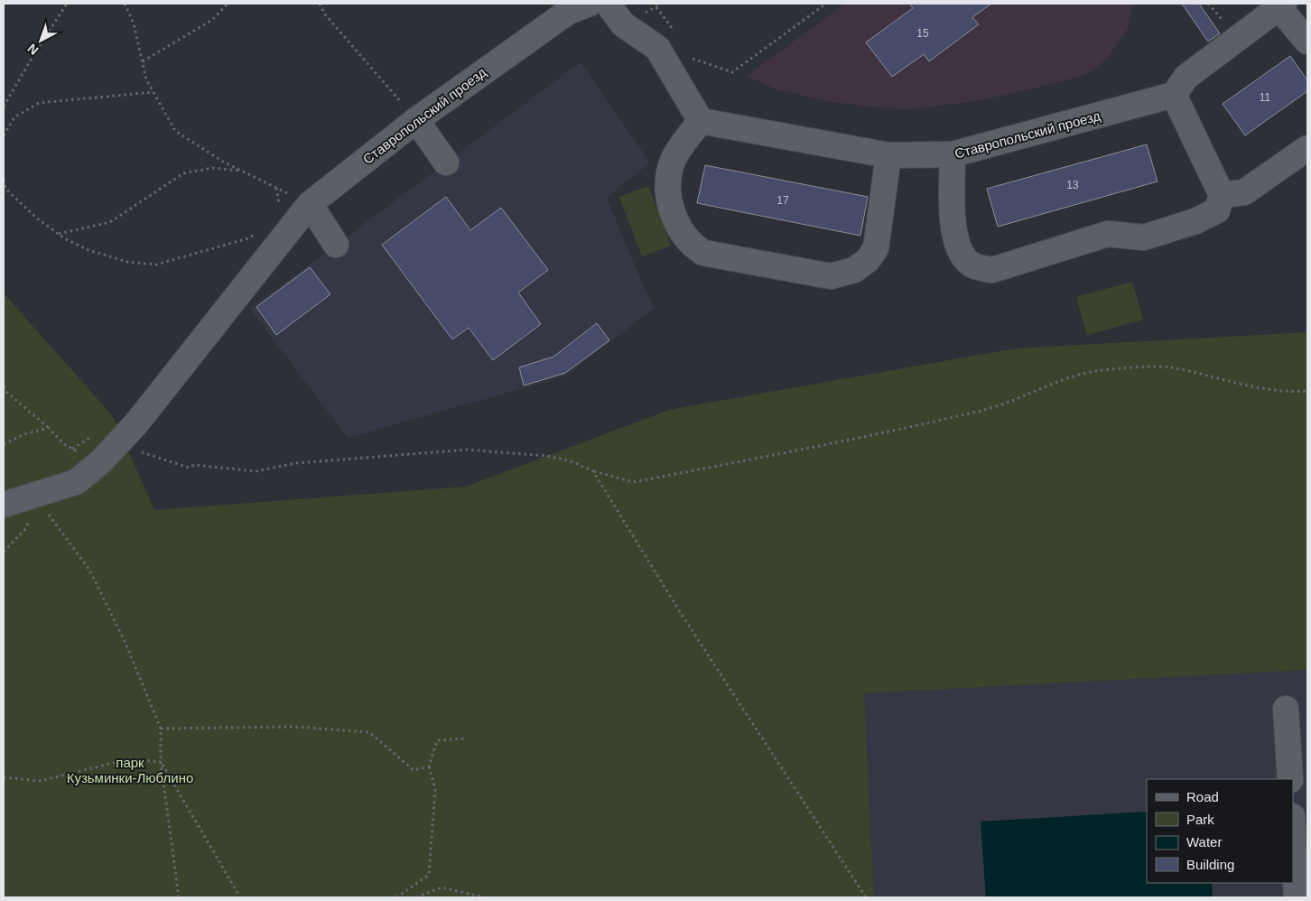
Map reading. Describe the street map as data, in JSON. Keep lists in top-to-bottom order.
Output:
{
  "streets": {
    "street": ["Ставропольский проезд"]
  },
  "parks": ["парк Кузьминки-Люблино"],
  "house_numbers": [
    "15",
    "11",
    "13",
    "17"
  ],
  "legend": [
    "Road",
    "Park",
    "Water",
    "Building"
  ],
  "north": "bottom left"
}
